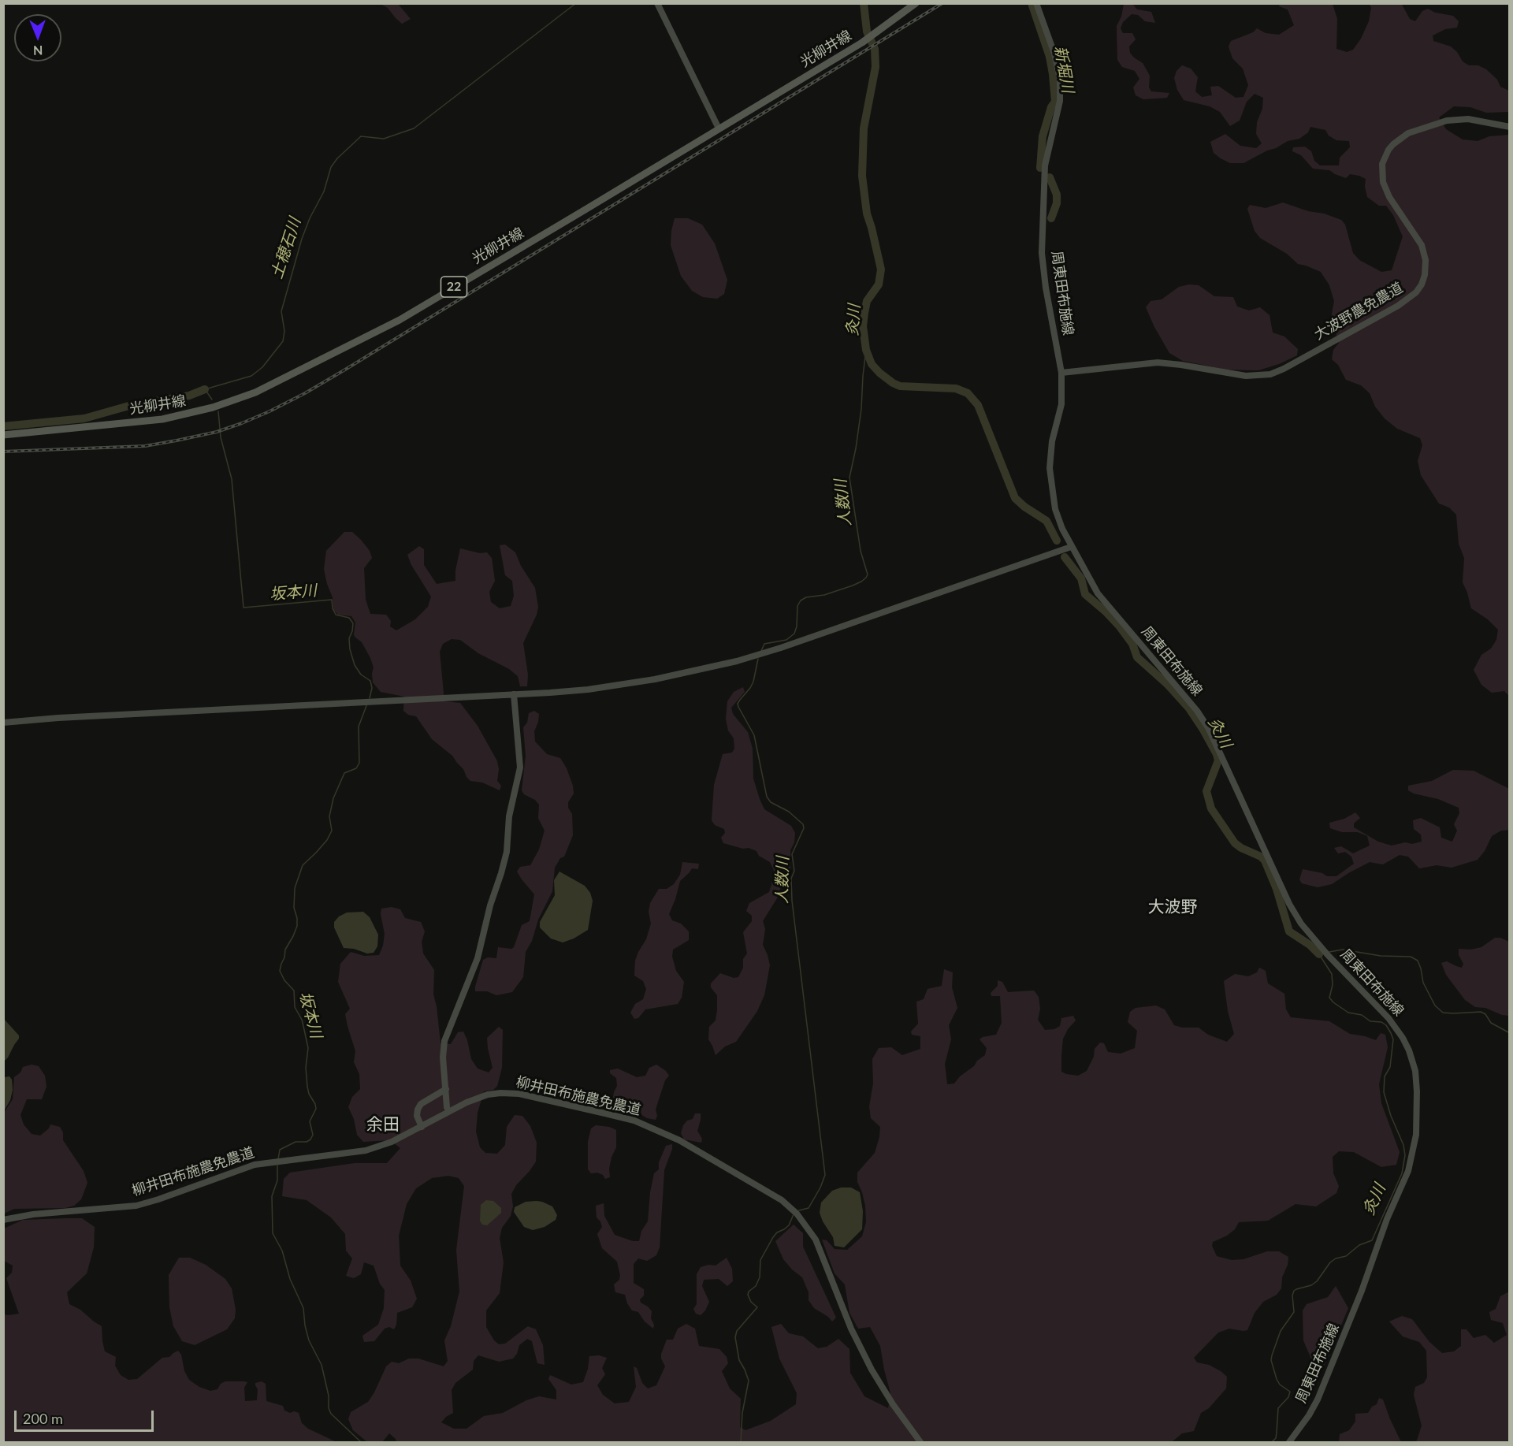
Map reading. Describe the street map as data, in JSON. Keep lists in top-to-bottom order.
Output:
{
  "streets": {
    "main road": ["光柳井線", "22"],
    "street": ["周東田布施線", "大波野農免農道", "柳井田布施農免農道"]
  },
  "crossings": [
    ["周東田布施線", "大波野農免農道"]
  ],
  "districts": ["大波野", "余田"],
  "water": [
    "新堀川",
    "土穂石川",
    "灸川",
    "人数川",
    "坂本川"
  ],
  "scale_bar": "200 m",
  "north": "bottom"
}
